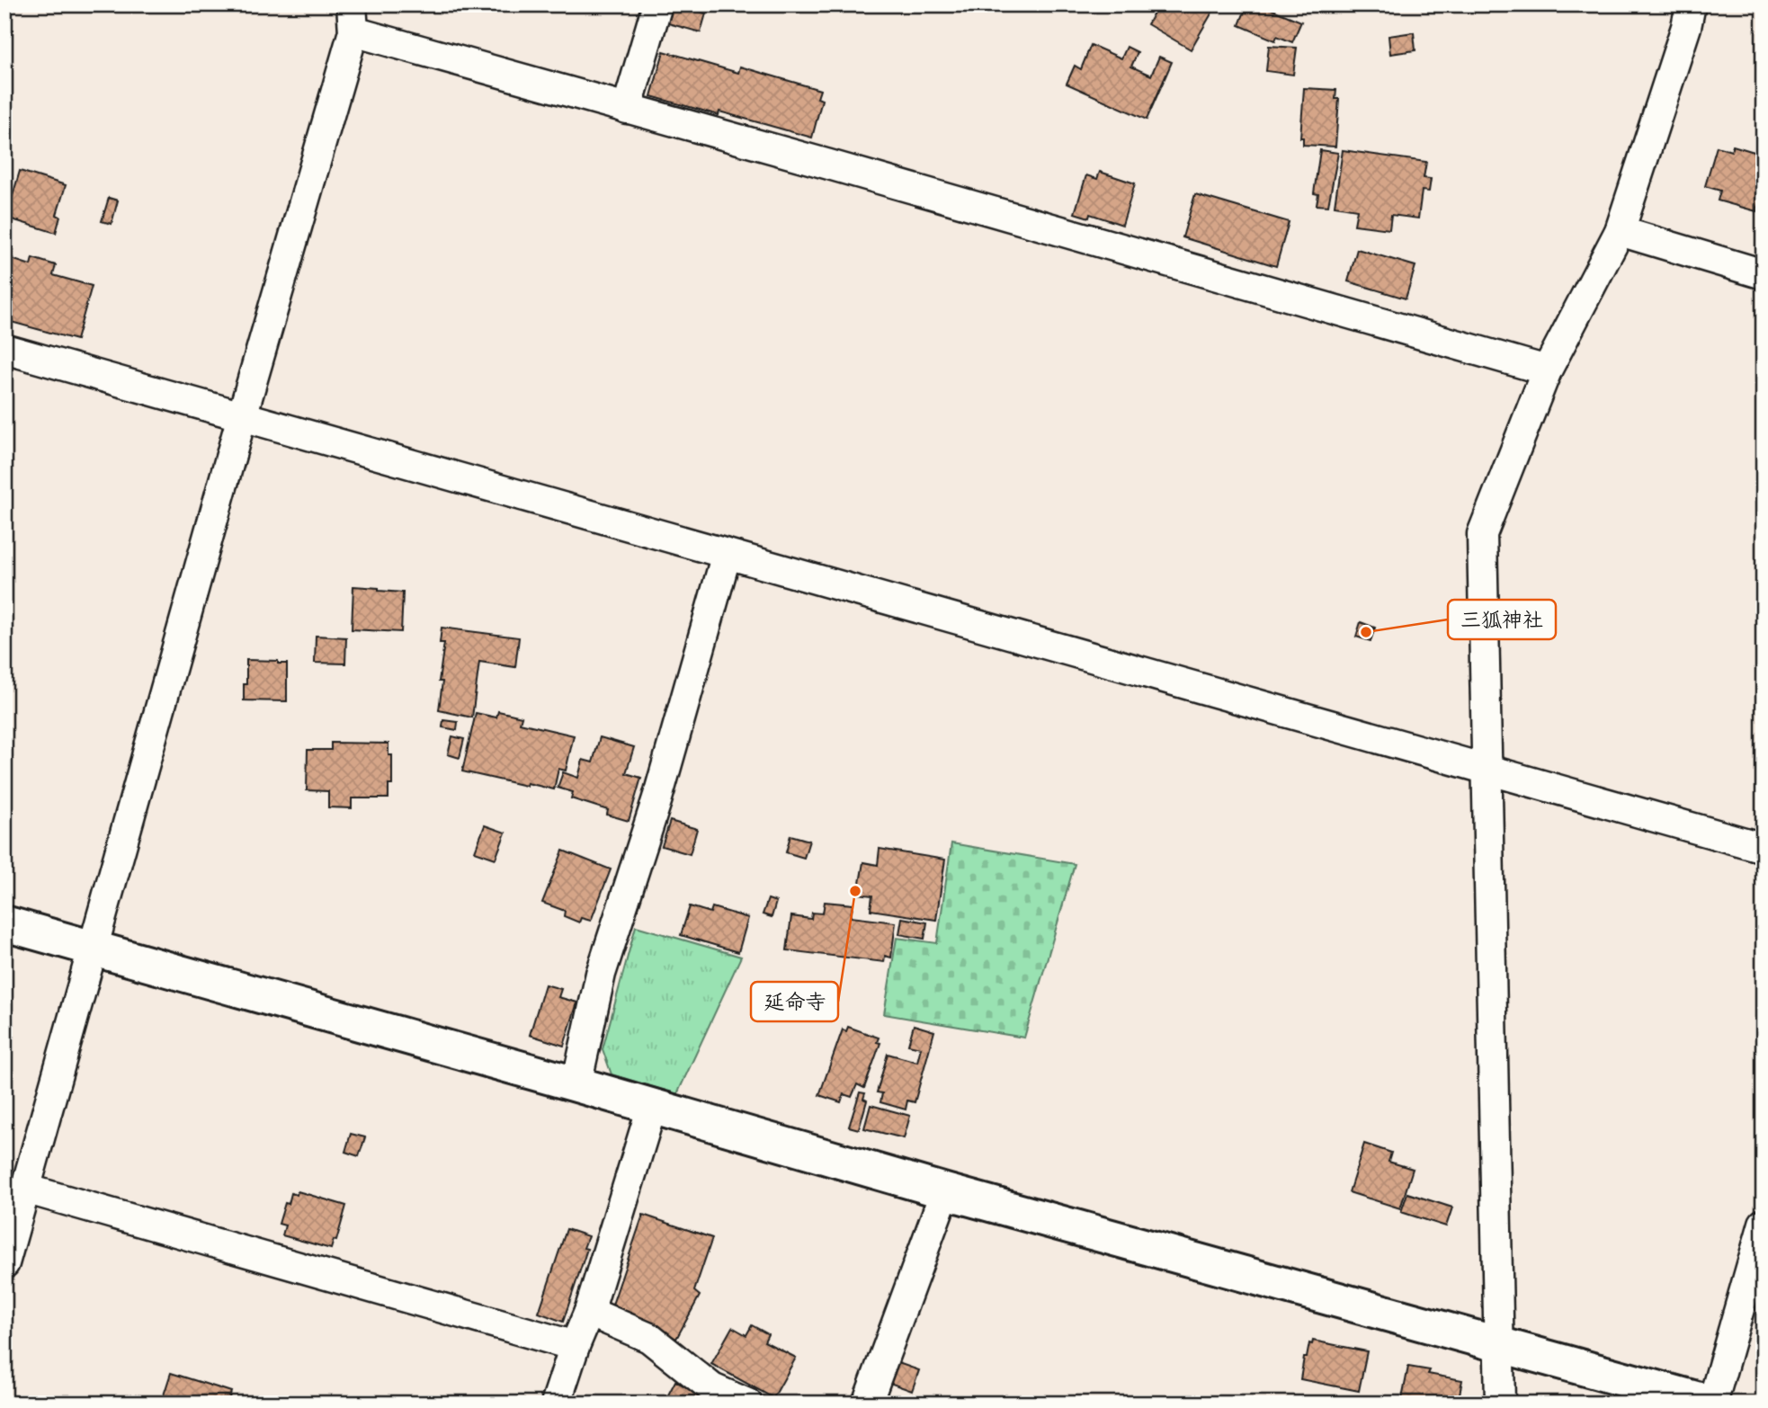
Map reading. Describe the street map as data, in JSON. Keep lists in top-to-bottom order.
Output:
{
  "places": ["三狐神社", "延命寺"]
}
